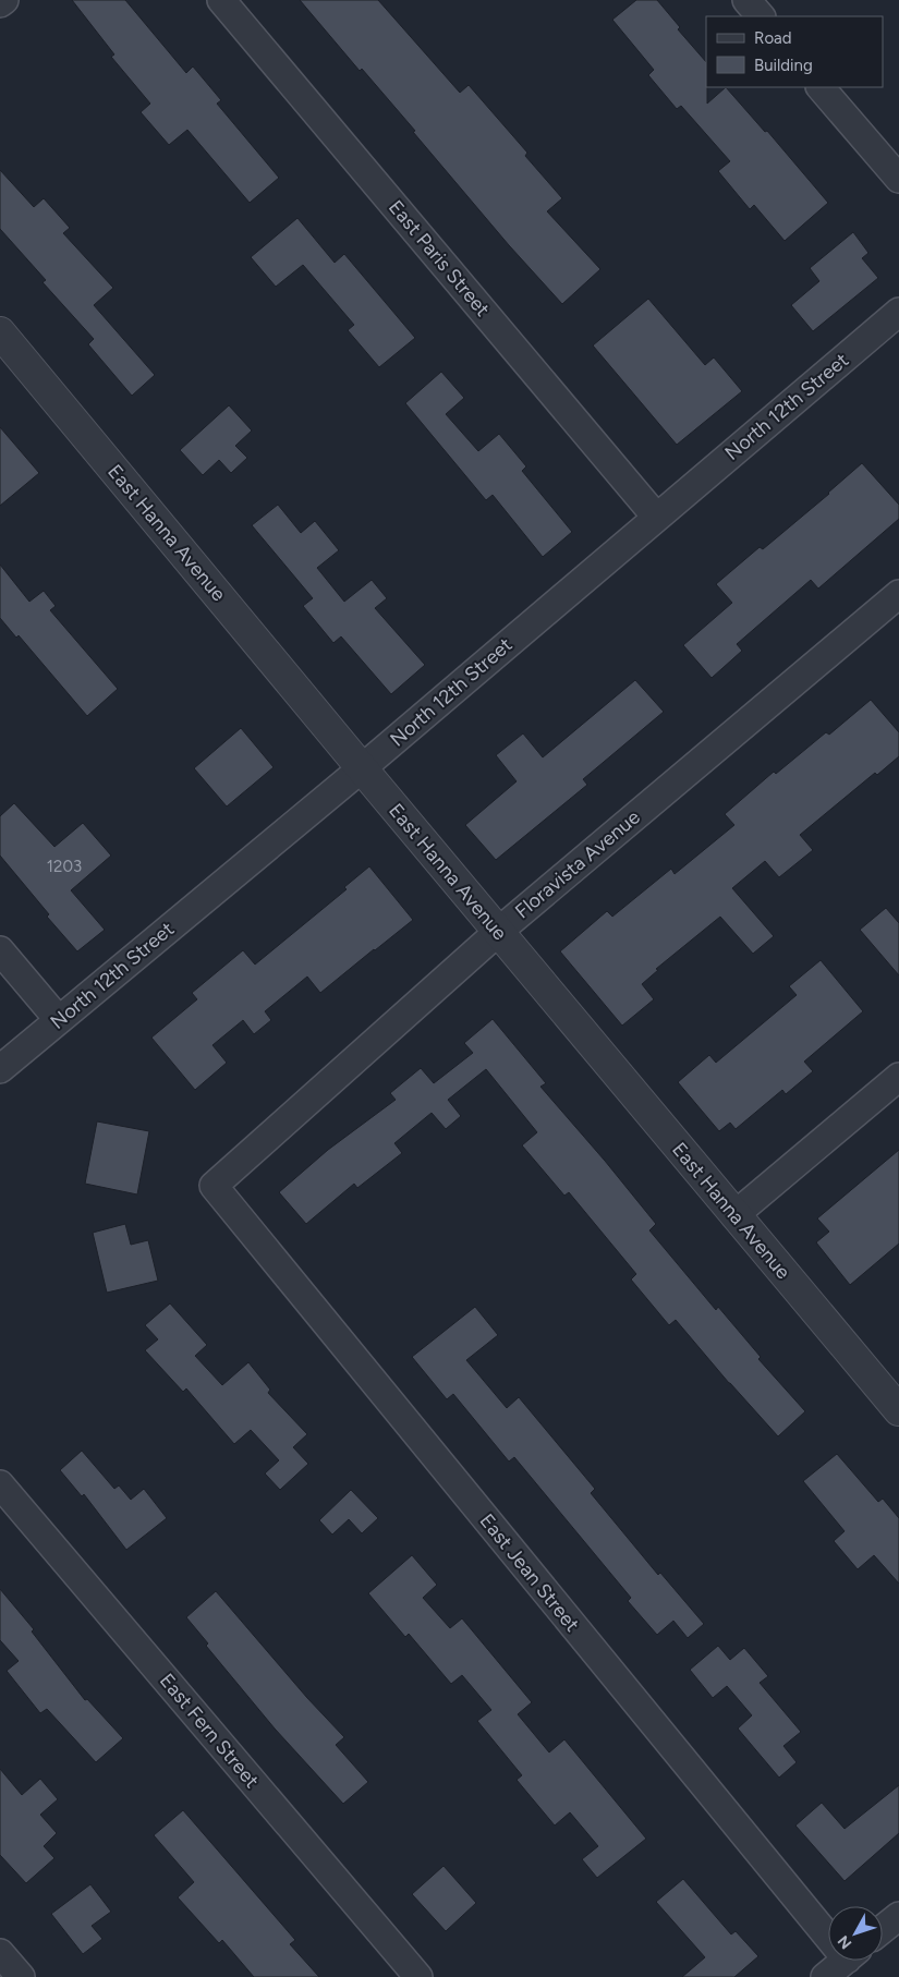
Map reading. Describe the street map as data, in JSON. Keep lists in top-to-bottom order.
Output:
{
  "streets": {
    "street": [
      "East Paris Street",
      "North 12th Street",
      "East Hanna Avenue",
      "Floravista Avenue",
      "East Jean Street",
      "East Fern Street"
    ]
  },
  "crossings": [
    ["East Paris Street", "North 12th Street"],
    ["North 12th Street", "East Hanna Avenue"],
    ["East Hanna Avenue", "Floravista Avenue"],
    ["Floravista Avenue", "East Jean Street"]
  ],
  "house_numbers": ["1203"],
  "legend": ["Road", "Building"],
  "north": "bottom left"
}
